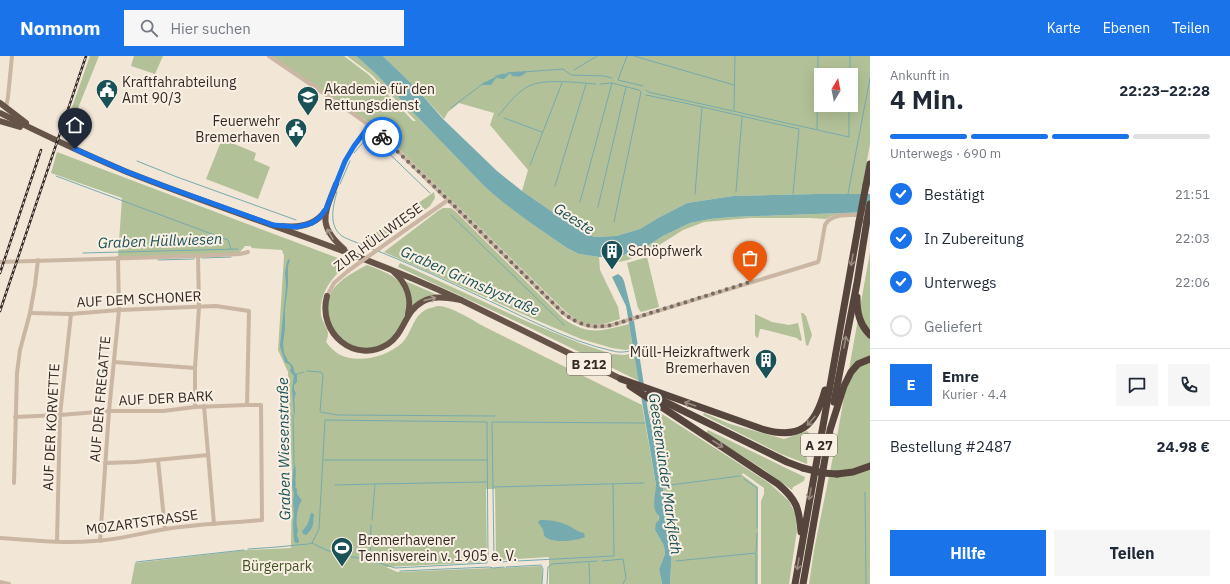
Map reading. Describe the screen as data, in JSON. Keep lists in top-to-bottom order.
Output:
{
  "streets": {
    "highway": ["B 212", "A 27"],
    "street": [
      "ZUR HÜLLWIESE",
      "AUF DEM SCHONER",
      "AUF DER BARK",
      "AUF DER FREGATTE",
      "AUF DER KORVETTE",
      "MOZARTSTRASSE"
    ]
  },
  "crossings": [
    ["AUF DEM SCHONER", "AUF DER BARK"],
    ["AUF DEM SCHONER", "AUF DER FREGATTE"],
    ["AUF DEM SCHONER", "AUF DER KORVETTE"],
    ["AUF DEM SCHONER", "MOZARTSTRASSE"],
    ["AUF DER BARK", "AUF DER FREGATTE"],
    ["AUF DER BARK", "AUF DER KORVETTE"],
    ["AUF DER BARK", "MOZARTSTRASSE"],
    ["AUF DER FREGATTE", "MOZARTSTRASSE"],
    ["AUF DER KORVETTE", "MOZARTSTRASSE"]
  ],
  "water": [
    "Geeste",
    "Graben Hüllwiesen",
    "Graben Grimsbystraße",
    "Graben Wiesenstraße",
    "Geestemünder Markfleth"
  ],
  "parks": ["Bürgerpark"],
  "places": {
    "public building": ["Kraftfahrabteilung Amt 90/3", "Feuerwehr Bremerhaven"],
    "school or university": ["Akademie für den Rettungsdienst"],
    "building": ["Schöpfwerk", "Müll-Heizkraftwerk Bremerhaven"],
    "sports": ["Bremerhavener Tennisverein v. 1905 e. V."]
  },
  "north": "top",
  "page": {
    "header": "Nomnom",
    "search": "Hier suchen",
    "nav": ["Karte", "Ebenen", "Teilen"],
    "heading": ["4 Min.", "Ankunft in", "22:23–22:28"],
    "panel": [
      "Emre",
      "Kurier · 4.4",
      "Bestellung #2487",
      "24.98 €"
    ],
    "bar": "Unterwegs · 690 m",
    "list": [
      ["Bestätigt", "21:51"],
      ["In Zubereitung", "22:03"],
      ["Unterwegs", "22:06"],
      "Geliefert"
    ],
    "round": "E",
    "buttons": ["Hilfe", "Teilen"]
  }
}
